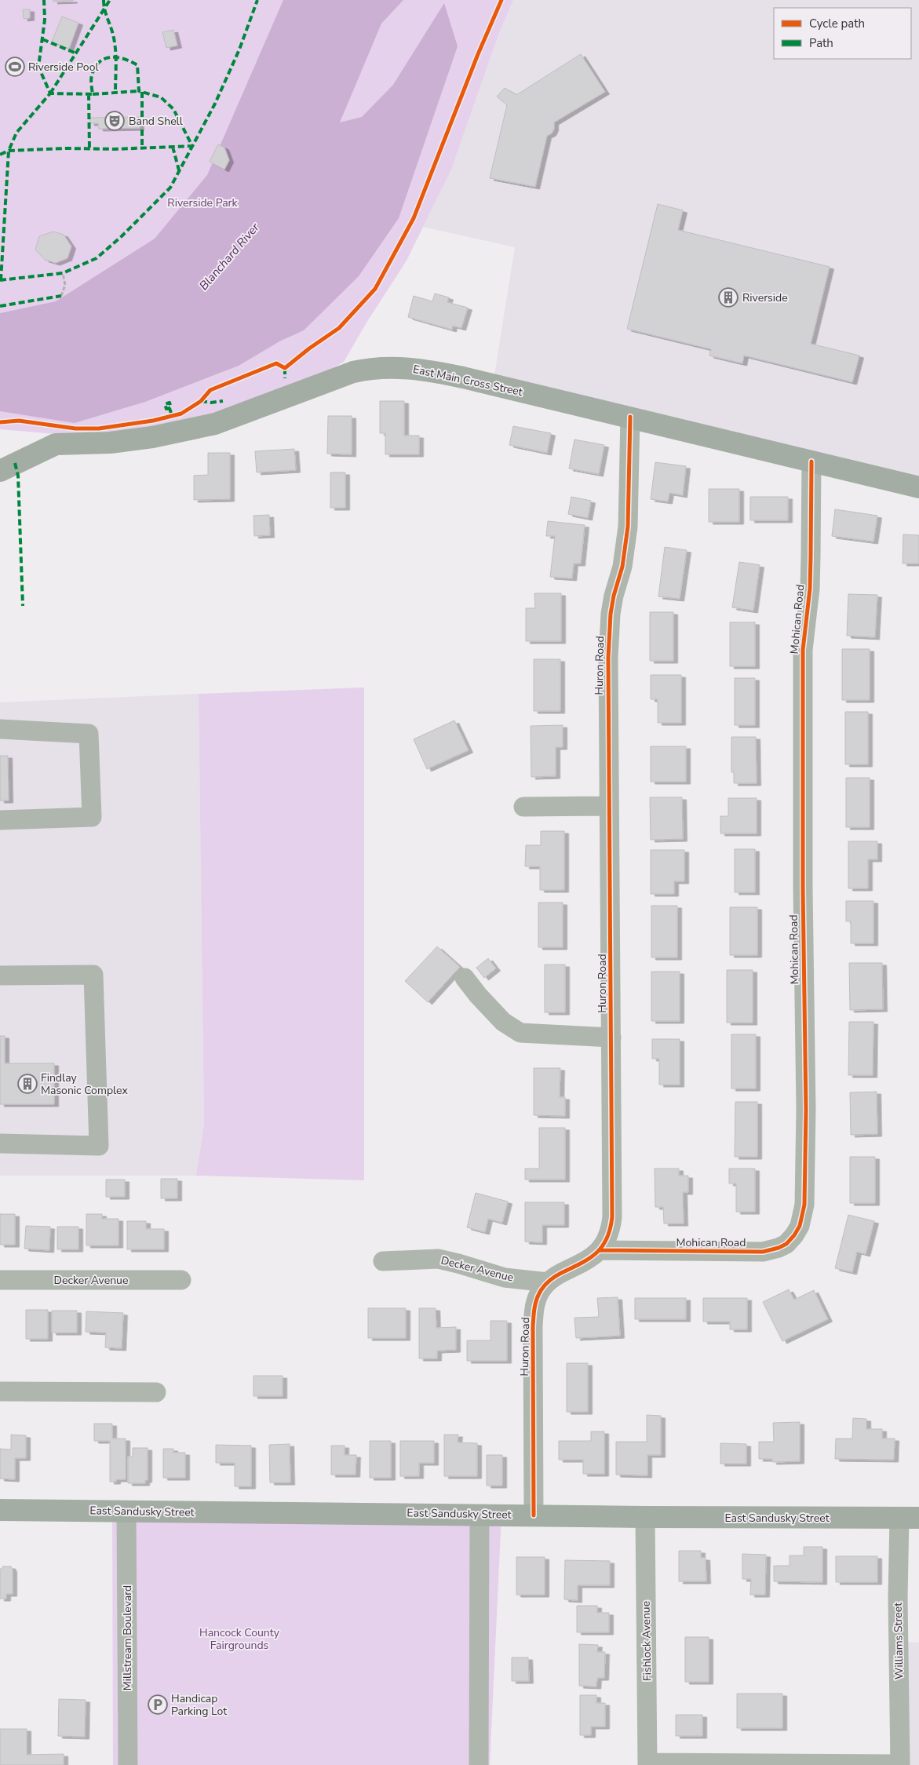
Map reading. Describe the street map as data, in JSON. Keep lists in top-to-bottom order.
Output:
{
  "streets": {
    "main road": ["East Main Cross Street", "East Sandusky Street"],
    "street": [
      "Mohican Road",
      "Huron Road",
      "Decker Avenue",
      "Millstream Boulevard",
      "Fishlock Avenue",
      "Williams Street"
    ]
  },
  "crossings": [
    ["East Main Cross Street", "Mohican Road"],
    ["East Main Cross Street", "Huron Road"],
    ["Mohican Road", "Huron Road"],
    ["Huron Road", "Decker Avenue"],
    ["Huron Road", "East Sandusky Street"],
    ["East Sandusky Street", "Millstream Boulevard"],
    ["East Sandusky Street", "Fishlock Avenue"],
    ["East Sandusky Street", "Williams Street"]
  ],
  "water": ["Blanchard River"],
  "parks": ["Riverside Park", "Hancock County Fairgrounds"],
  "places": {
    "sports": ["Riverside Pool"],
    "theatre": ["Band Shell"],
    "building": ["Riverside", "Findlay Masonic Complex"],
    "parking": ["Handicap Parking Lot"]
  },
  "legend": ["Cycle path", "Path"]
}
